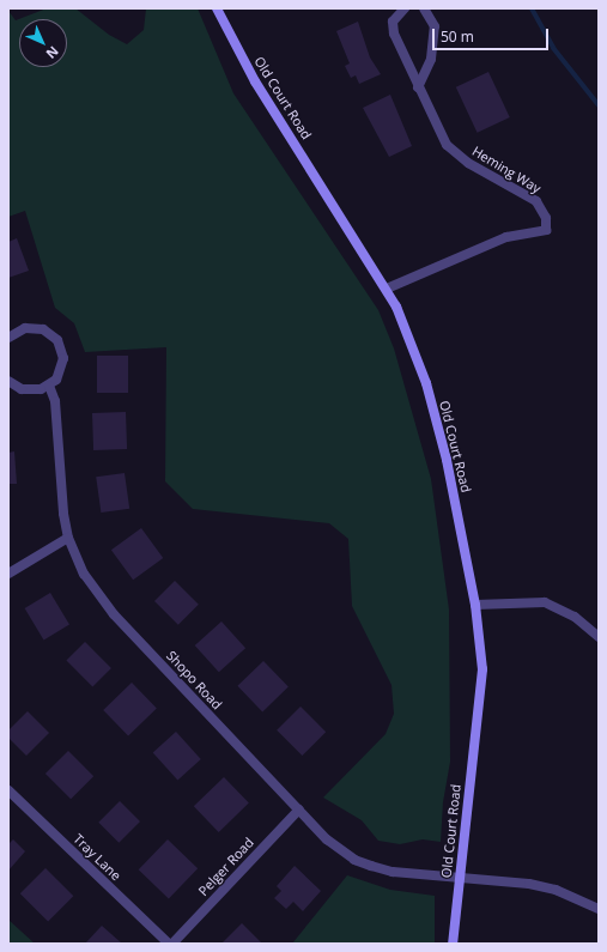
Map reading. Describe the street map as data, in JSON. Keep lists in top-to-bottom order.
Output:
{
  "streets": {
    "main road": ["Old Court Road"],
    "street": [
      "Heming Way",
      "Shopo Road",
      "Tray Lane",
      "Pelger Road"
    ]
  },
  "crossings": [
    ["Old Court Road", "Heming Way"],
    ["Old Court Road", "Shopo Road"],
    ["Shopo Road", "Pelger Road"]
  ],
  "scale_bar": "50 m",
  "north": "bottom right"
}
